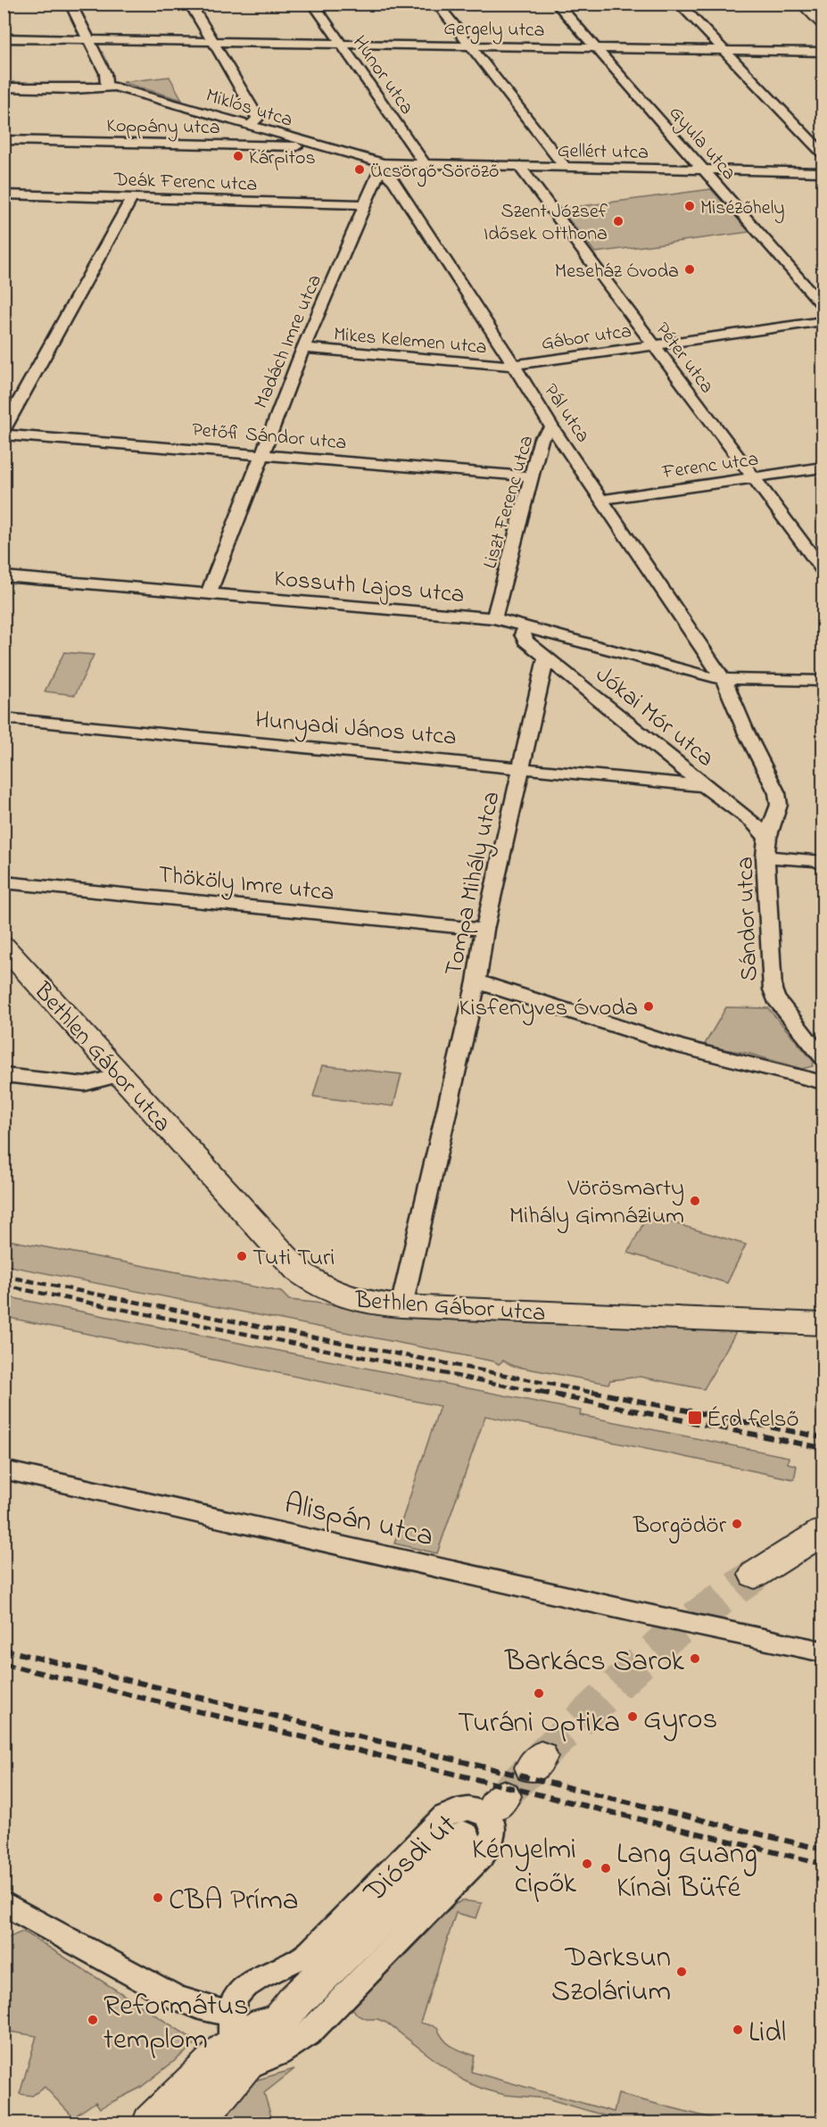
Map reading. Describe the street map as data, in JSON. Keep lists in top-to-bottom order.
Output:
{
  "streets": {
    "street": [
      "Gergely utca",
      "Hunor utca",
      "Miklós utca",
      "Koppány utca",
      "Gyula utca",
      "Gellért utca",
      "Deák Ferenc utca",
      "Gábor utca",
      "Mikes Kelemen utca",
      "Madách Imre utca",
      "Péter utca",
      "Pál utca",
      "Petőfi Sándor utca",
      "Ferenc utca",
      "Liszt Ferenc utca",
      "Kossuth Lajos utca",
      "Jókai Mór utca",
      "Hunyadi János utca",
      "Thököly Imre utca",
      "Tompa Mihály utca",
      "Sándor utca",
      "Bethlen Gábor utca",
      "Alispán utca",
      "Diósdi út"
    ]
  },
  "crossings": [
    ["Gergely utca", "Hunor utca"],
    ["Gergely utca", "Gyula utca"],
    ["Hunor utca", "Gellért utca"],
    ["Miklós utca", "Koppány utca"],
    ["Miklós utca", "Gellért utca"],
    ["Miklós utca", "Madách Imre utca"],
    ["Miklós utca", "Pál utca"],
    ["Gyula utca", "Gellért utca"],
    ["Gellért utca", "Madách Imre utca"],
    ["Gellért utca", "Péter utca"],
    ["Gellért utca", "Pál utca"],
    ["Deák Ferenc utca", "Madách Imre utca"],
    ["Gábor utca", "Mikes Kelemen utca"],
    ["Gábor utca", "Péter utca"],
    ["Gábor utca", "Pál utca"],
    ["Mikes Kelemen utca", "Madách Imre utca"],
    ["Mikes Kelemen utca", "Pál utca"],
    ["Madách Imre utca", "Pál utca"],
    ["Madách Imre utca", "Petőfi Sándor utca"],
    ["Madách Imre utca", "Kossuth Lajos utca"],
    ["Péter utca", "Ferenc utca"],
    ["Pál utca", "Ferenc utca"],
    ["Pál utca", "Liszt Ferenc utca"],
    ["Pál utca", "Kossuth Lajos utca"],
    ["Pál utca", "Sándor utca"],
    ["Petőfi Sándor utca", "Liszt Ferenc utca"],
    ["Liszt Ferenc utca", "Kossuth Lajos utca"],
    ["Kossuth Lajos utca", "Jókai Mór utca"],
    ["Kossuth Lajos utca", "Sándor utca"],
    ["Jókai Mór utca", "Hunyadi János utca"],
    ["Jókai Mór utca", "Tompa Mihály utca"],
    ["Jókai Mór utca", "Sándor utca"],
    ["Hunyadi János utca", "Tompa Mihály utca"],
    ["Thököly Imre utca", "Tompa Mihály utca"],
    ["Tompa Mihály utca", "Bethlen Gábor utca"]
  ],
  "places": {
    "other": [
      "Kárpitos",
      "Ücsörgő Söröző",
      "Misézőhely",
      "Szent József Idősek Otthona",
      "Meseház Óvoda",
      "Kisfenyves Óvoda",
      "Vörösmarty Mihály Gimnázium",
      "Tuti Turi",
      "Borgödör",
      "Barkács Sarok",
      "Turáni Optika",
      "Gyros",
      "Kényelmi cipők",
      "Lang Guang Kínai Büfé",
      "CBA Príma",
      "Darksun Szolárium",
      "Református templom",
      "Lidl"
    ],
    "transit": ["Érd felső"]
  }
}
